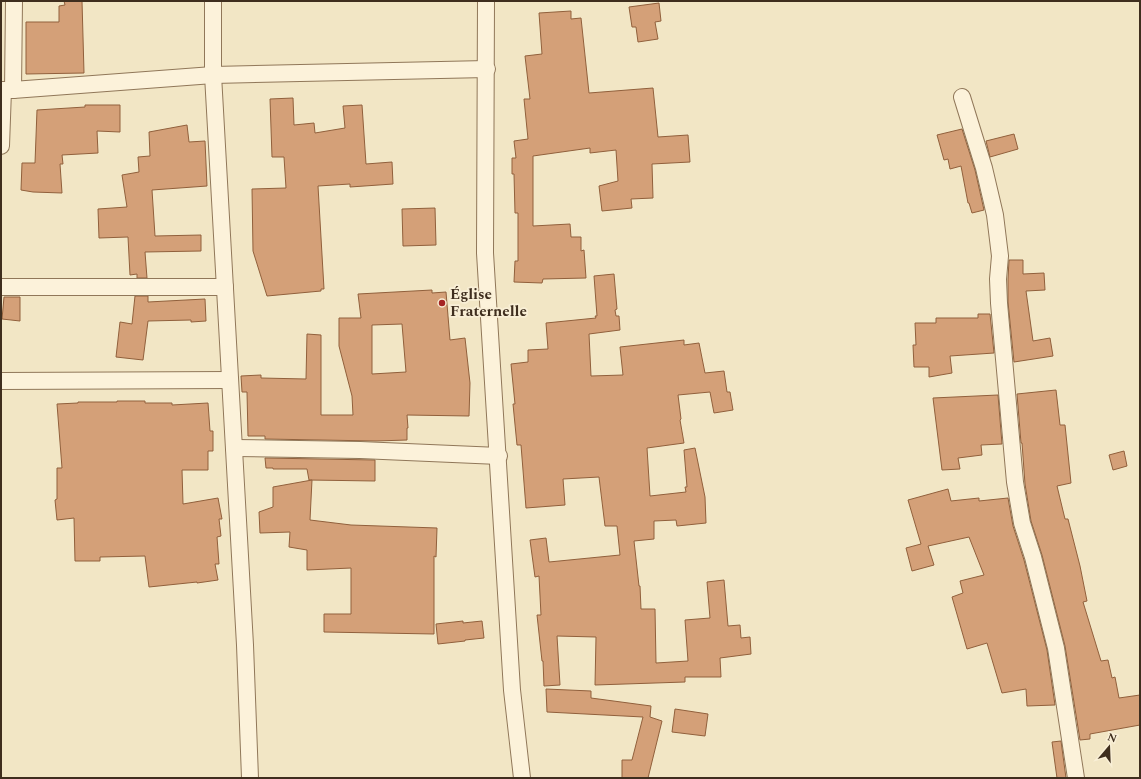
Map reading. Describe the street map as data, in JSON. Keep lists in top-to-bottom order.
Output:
{
  "places": ["Église Fraternelle"],
  "north": "top"
}
